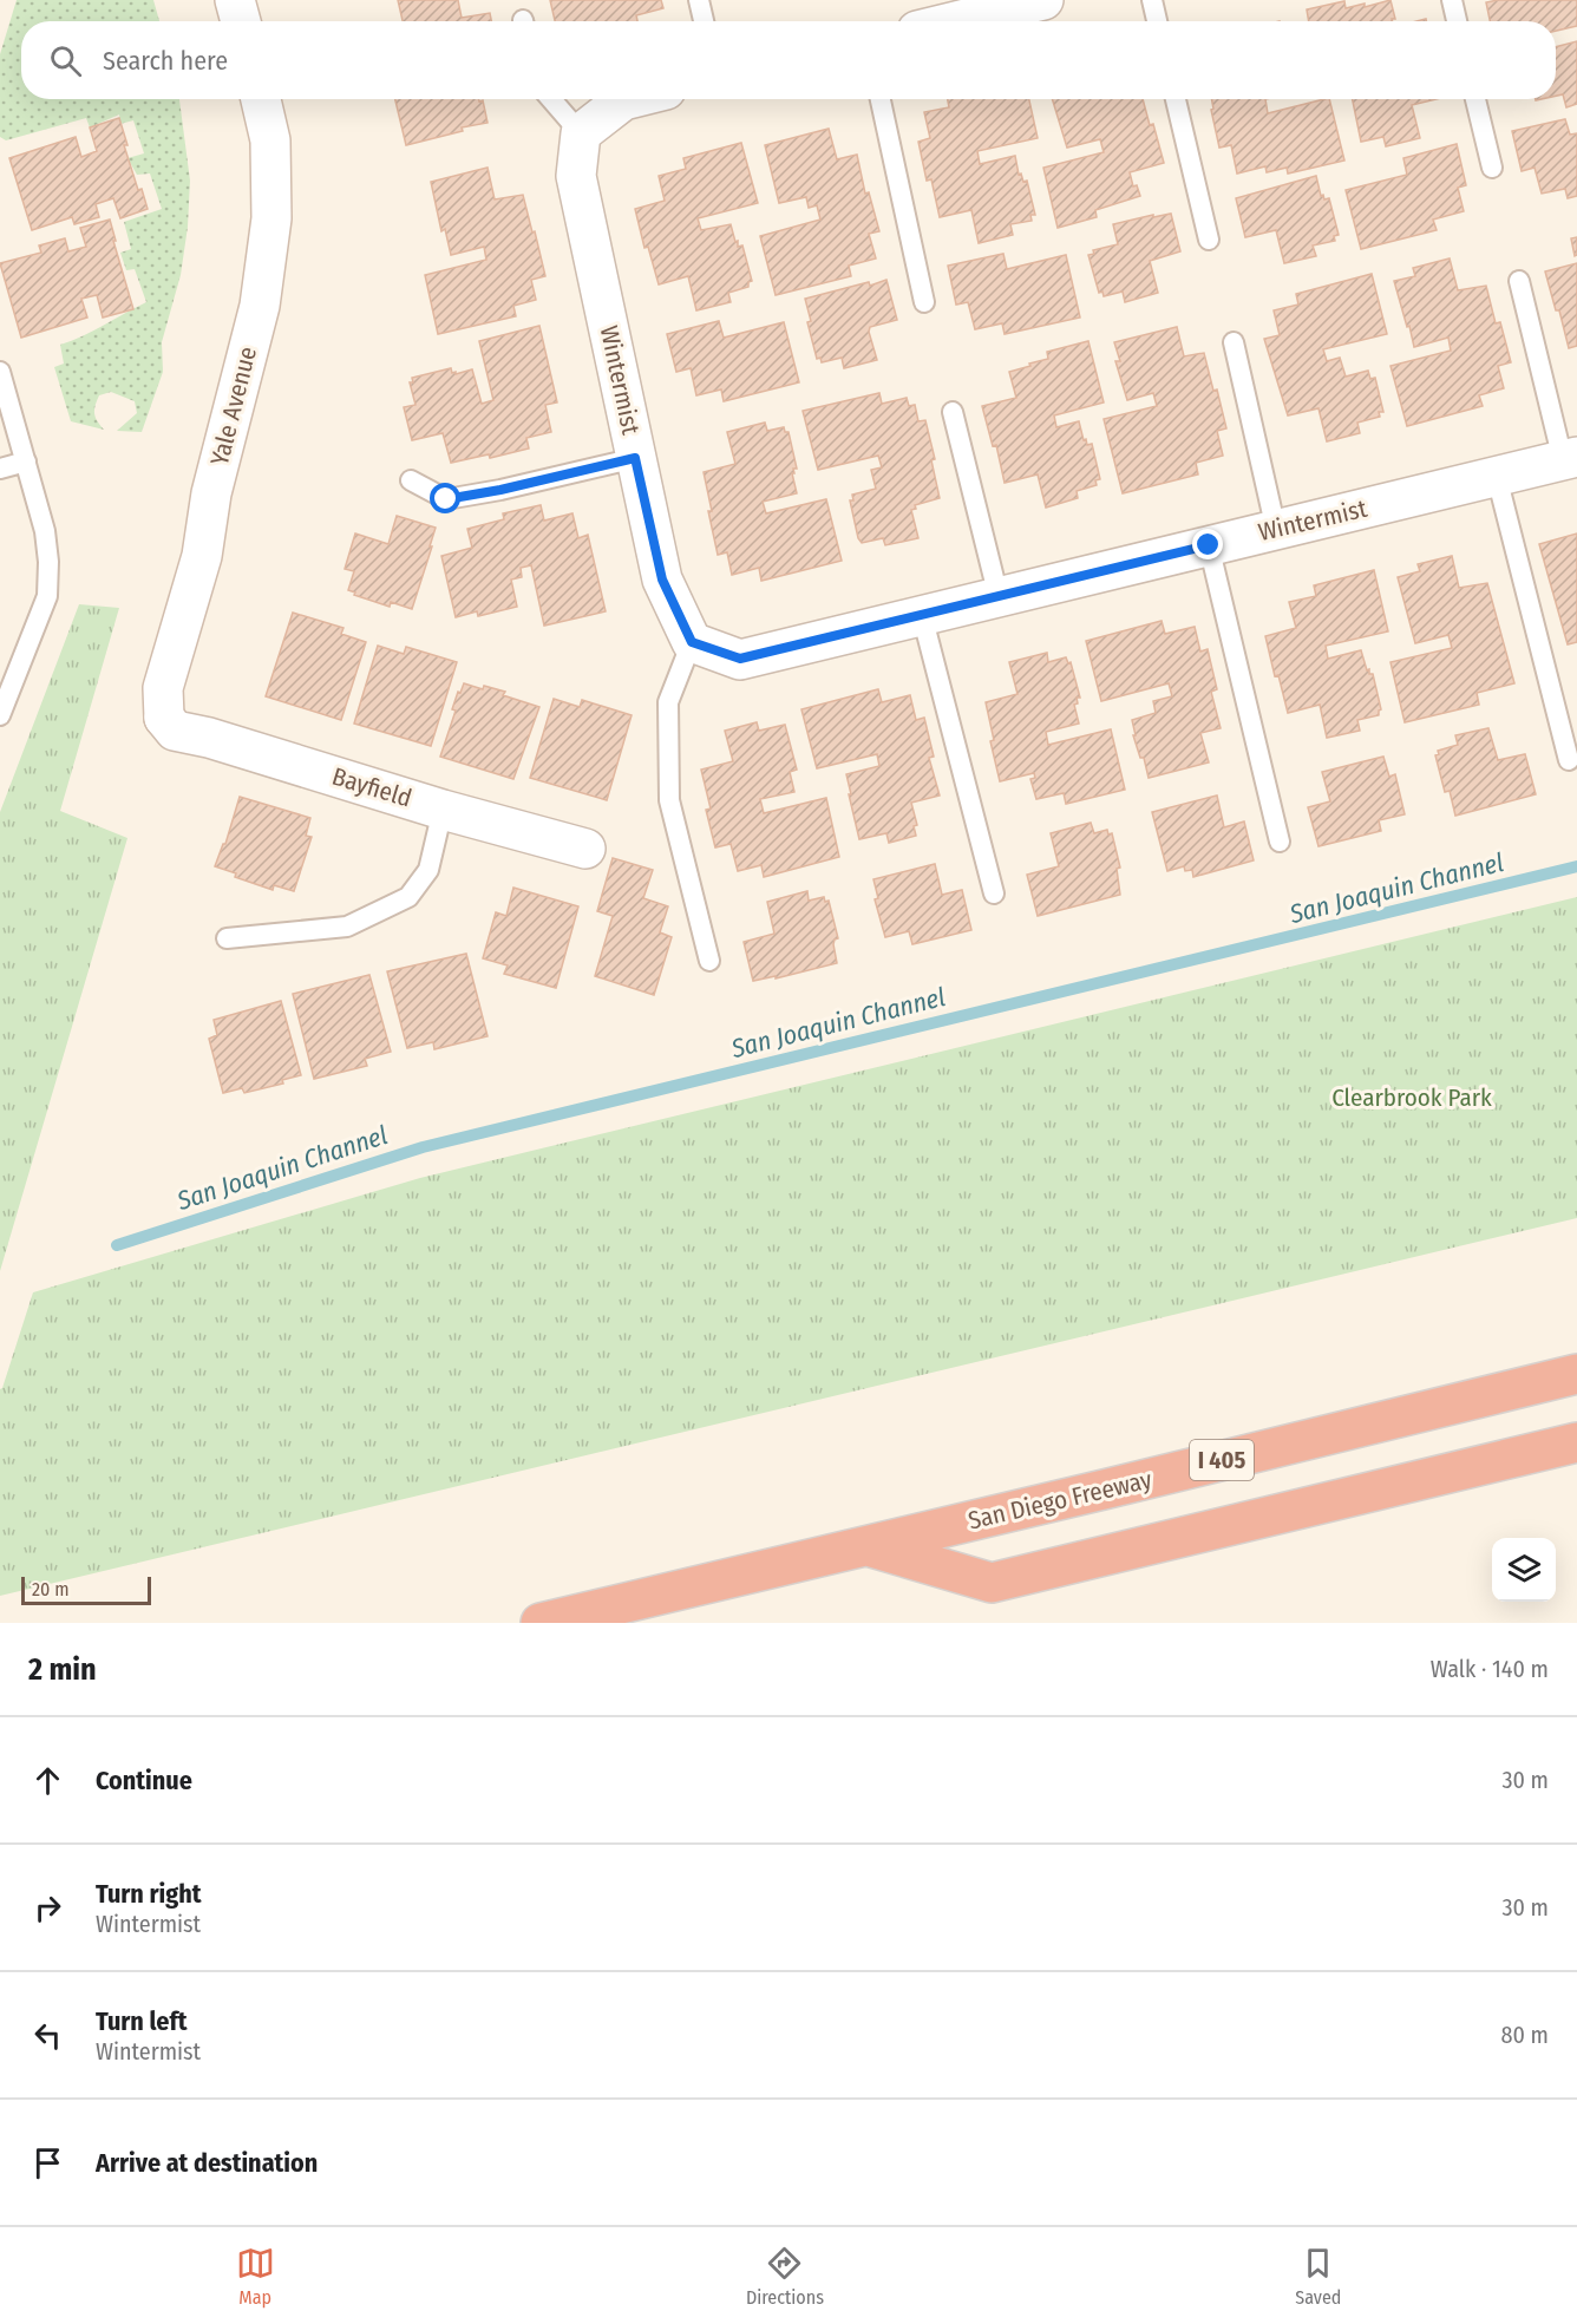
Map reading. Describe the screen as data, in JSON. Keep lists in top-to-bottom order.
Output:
{
  "streets": {
    "highway": ["I 405", "San Diego Freeway"],
    "street": ["Wintermist", "Yale Avenue", "Bayfield"]
  },
  "crossings": [
    ["Yale Avenue", "Bayfield"]
  ],
  "water": ["San Joaquin Channel"],
  "parks": ["Clearbrook Park"],
  "scale_bar": "20 m",
  "page": {
    "search": "Search here",
    "scale": "20 m",
    "heading": ["2 min", "Walk · 140 m"],
    "list": [
      ["Continue", "30 m"],
      ["Turn right", "Wintermist", "30 m"],
      ["Turn left", "Wintermist", "80 m"],
      "Arrive at destination"
    ],
    "nav": ["Map", "Directions", "Saved"]
  }
}
